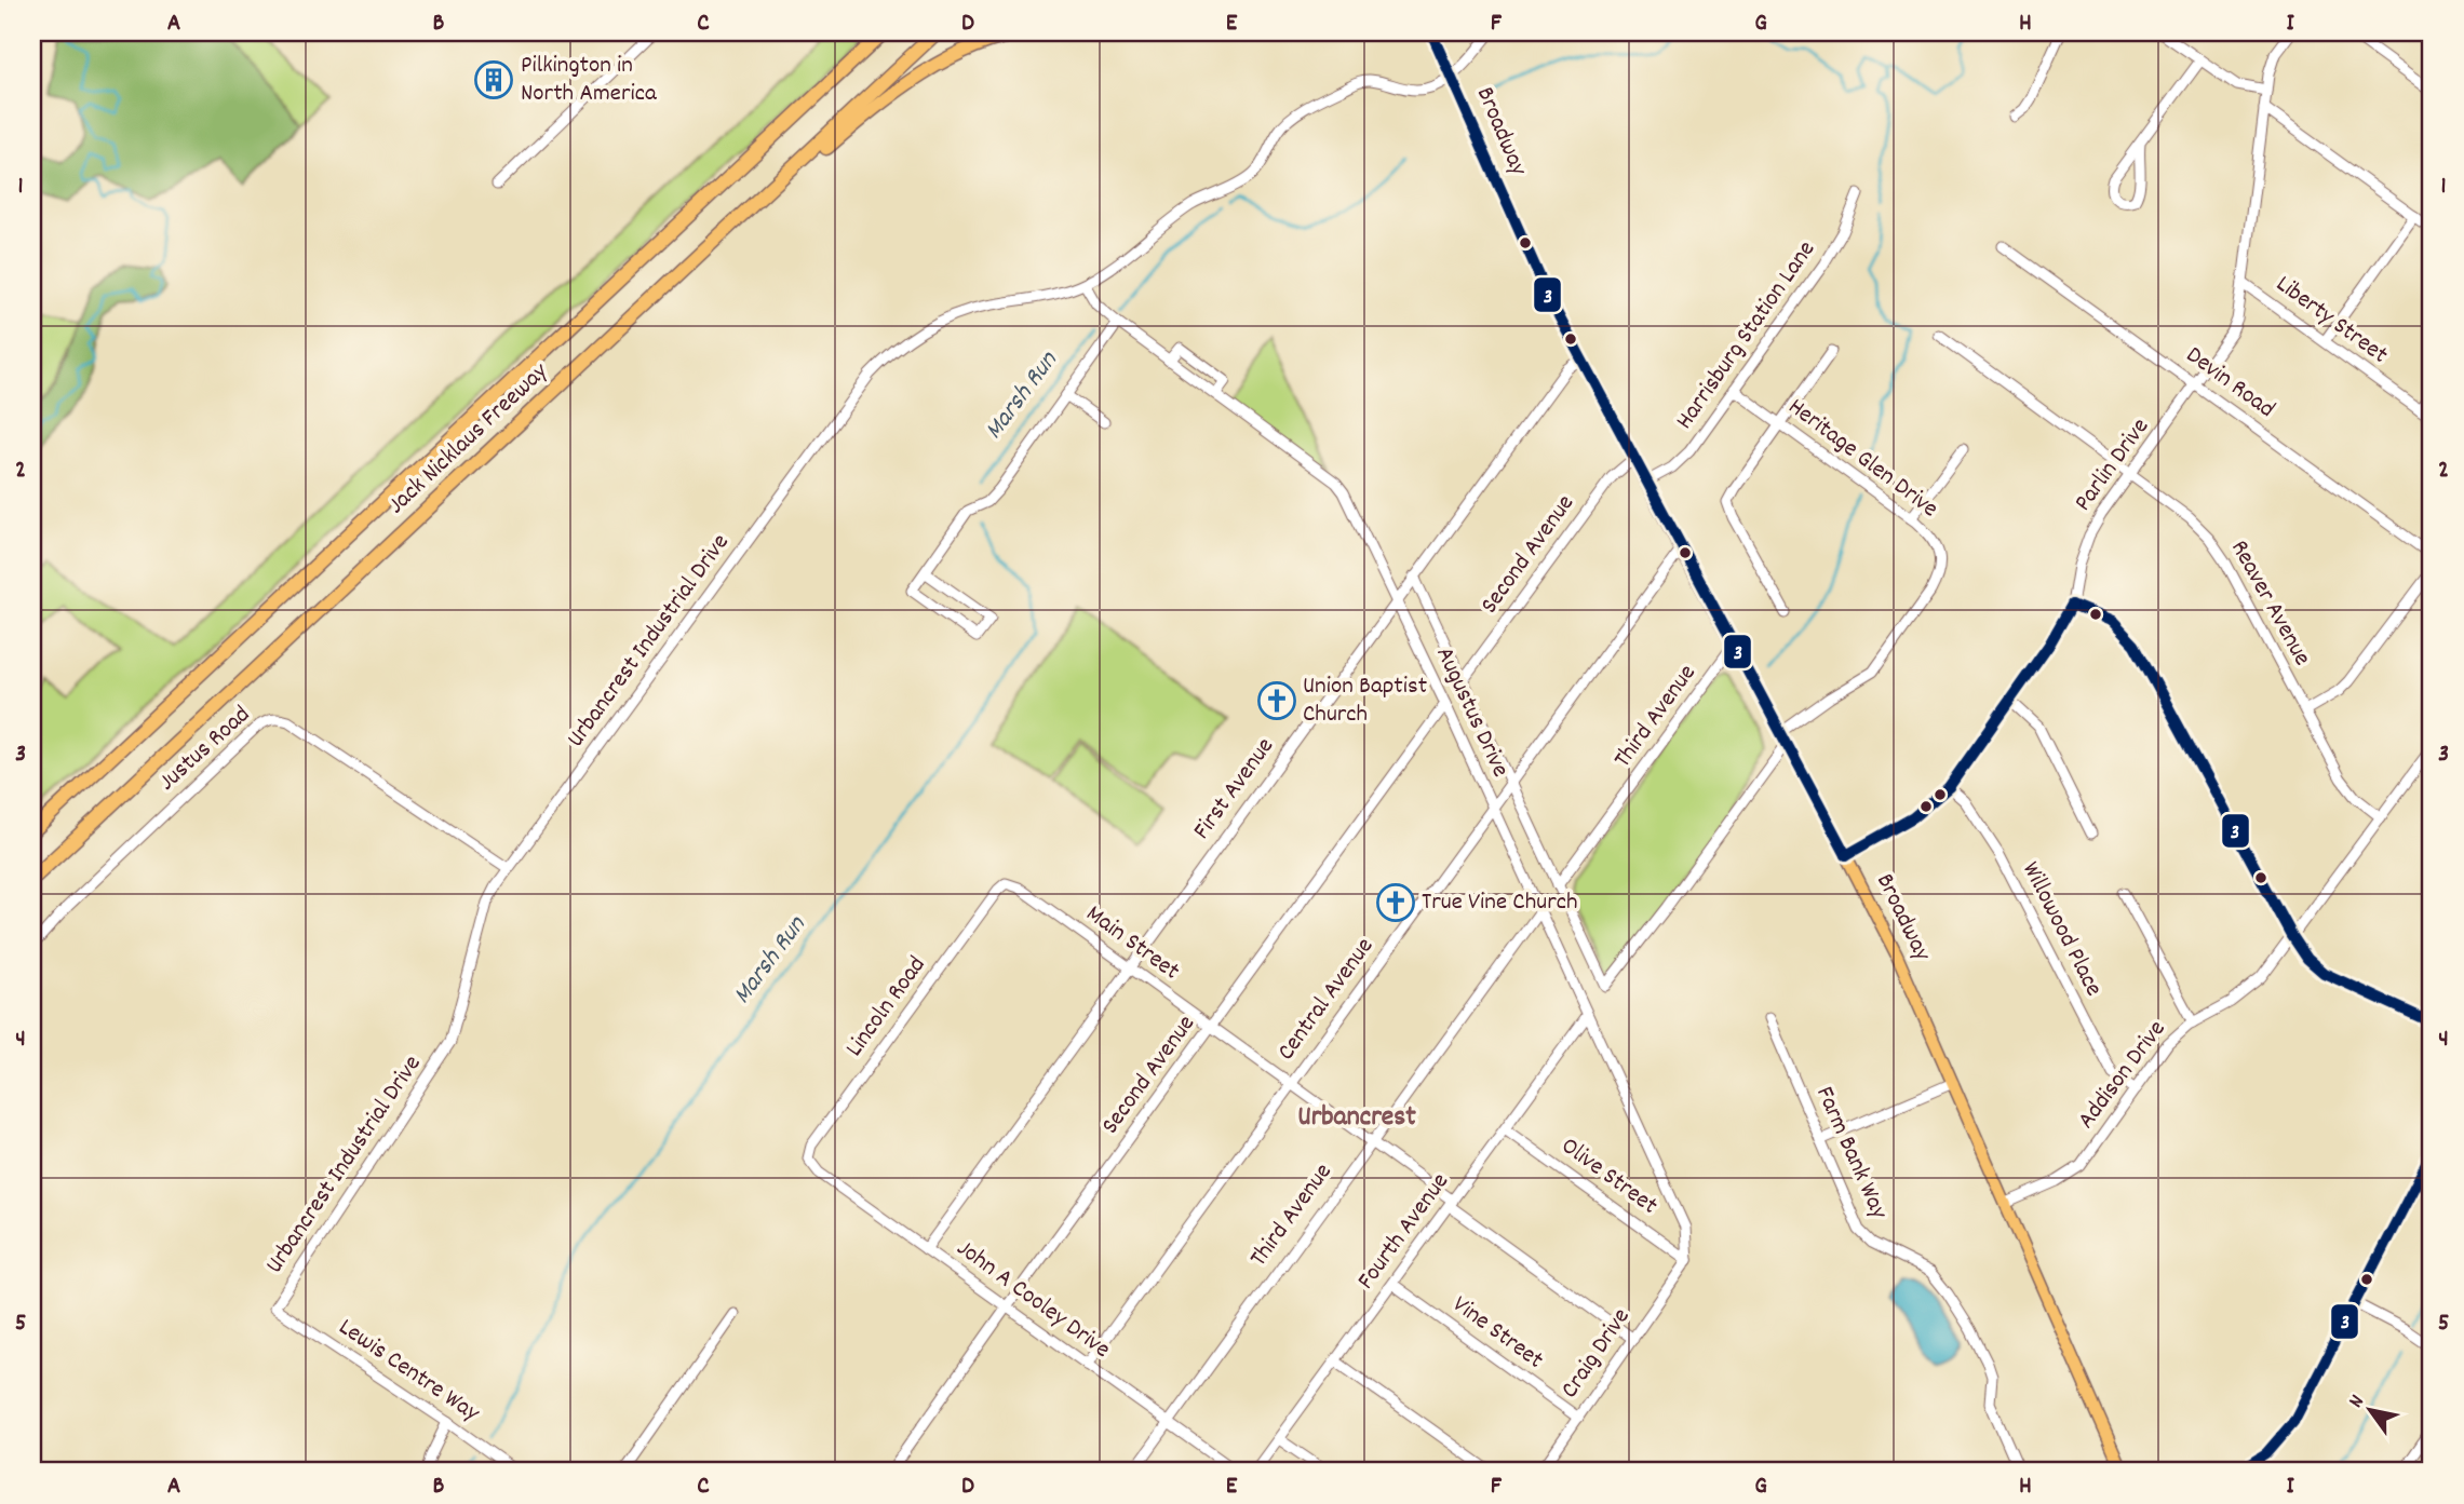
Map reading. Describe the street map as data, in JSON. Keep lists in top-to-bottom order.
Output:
{
  "streets": {
    "highway": ["Jack Nicklaus Freeway"],
    "main road": ["Broadway"],
    "street": [
      "Liberty Street",
      "Harrisburg Station Lane",
      "Devin Road",
      "Heritage Glen Drive",
      "Parlin Drive",
      "Second Avenue",
      "Reaver Avenue",
      "Urbancrest Industrial Drive",
      "Augustus Drive",
      "Third Avenue",
      "Justus Road",
      "First Avenue",
      "Willowood Place",
      "Main Street",
      "Central Avenue",
      "Lincoln Road",
      "Addison Drive",
      "Farm Bank Way",
      "Olive Street",
      "Fourth Avenue",
      "John A Cooley Drive",
      "Vine Street",
      "Craig Drive",
      "Lewis Centre Way"
    ]
  },
  "crossings": [
    ["Broadway", "Harrisburg Station Lane"],
    ["Broadway", "Heritage Glen Drive"],
    ["Broadway", "Parlin Drive"],
    ["Broadway", "Second Avenue"],
    ["Broadway", "Urbancrest Industrial Drive"],
    ["Broadway", "Third Avenue"],
    ["Broadway", "First Avenue"],
    ["Broadway", "Central Avenue"],
    ["Broadway", "Addison Drive"],
    ["Liberty Street", "Parlin Drive"],
    ["Harrisburg Station Lane", "Heritage Glen Drive"],
    ["Devin Road", "Parlin Drive"],
    ["Parlin Drive", "Reaver Avenue"],
    ["Parlin Drive", "Willowood Place"],
    ["Second Avenue", "Augustus Drive"],
    ["Second Avenue", "Main Street"],
    ["Second Avenue", "John A Cooley Drive"],
    ["Reaver Avenue", "Addison Drive"],
    ["Urbancrest Industrial Drive", "Augustus Drive"],
    ["Urbancrest Industrial Drive", "Justus Road"],
    ["Urbancrest Industrial Drive", "Lewis Centre Way"],
    ["Augustus Drive", "Third Avenue"],
    ["Augustus Drive", "First Avenue"],
    ["Augustus Drive", "Central Avenue"],
    ["Augustus Drive", "Olive Street"],
    ["Augustus Drive", "Fourth Avenue"],
    ["Augustus Drive", "Craig Drive"],
    ["Third Avenue", "Main Street"],
    ["Third Avenue", "John A Cooley Drive"],
    ["First Avenue", "Main Street"],
    ["First Avenue", "John A Cooley Drive"],
    ["Willowood Place", "Addison Drive"],
    ["Main Street", "Central Avenue"],
    ["Main Street", "Lincoln Road"],
    ["Main Street", "Fourth Avenue"],
    ["Main Street", "Craig Drive"],
    ["Central Avenue", "John A Cooley Drive"],
    ["Lincoln Road", "John A Cooley Drive"],
    ["Olive Street", "Fourth Avenue"],
    ["Olive Street", "Craig Drive"],
    ["Fourth Avenue", "Vine Street"],
    ["Vine Street", "Craig Drive"]
  ],
  "districts": ["Urbancrest"],
  "water": ["Marsh Run"],
  "places": {
    "building": ["Pilkington in North America"],
    "church": ["Union Baptist Church", "True Vine Church"]
  },
  "lines": ["transit line 3"],
  "north": "top left",
  "grid": {
    "columns": [
      "A",
      "B",
      "C",
      "D",
      "E",
      "F",
      "G",
      "H",
      "I"
    ],
    "rows": [
      "1",
      "2",
      "3",
      "4",
      "5"
    ]
  }
}
